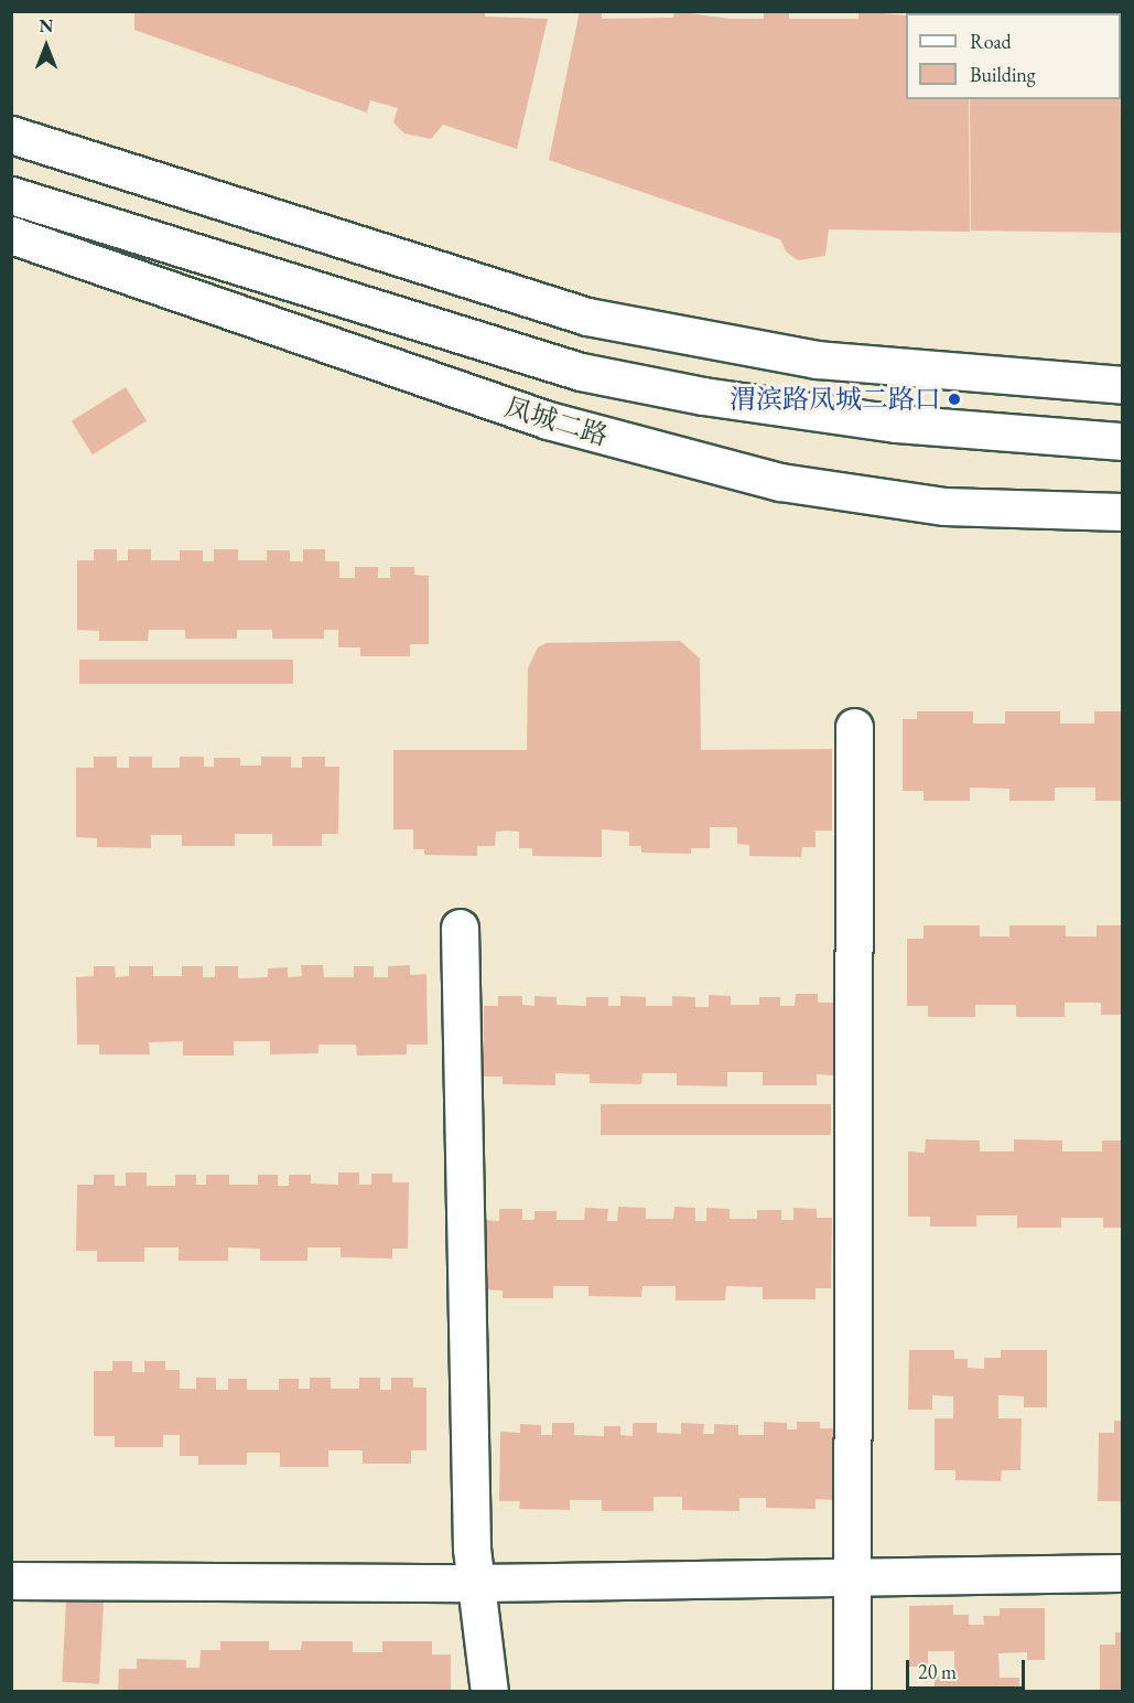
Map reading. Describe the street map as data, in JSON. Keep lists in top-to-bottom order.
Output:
{
  "streets": {
    "street": ["凤城二路"]
  },
  "places": ["渭滨路凤城二路口"],
  "legend": ["Road", "Building"],
  "scale_bar": "20 m",
  "north": "top"
}
